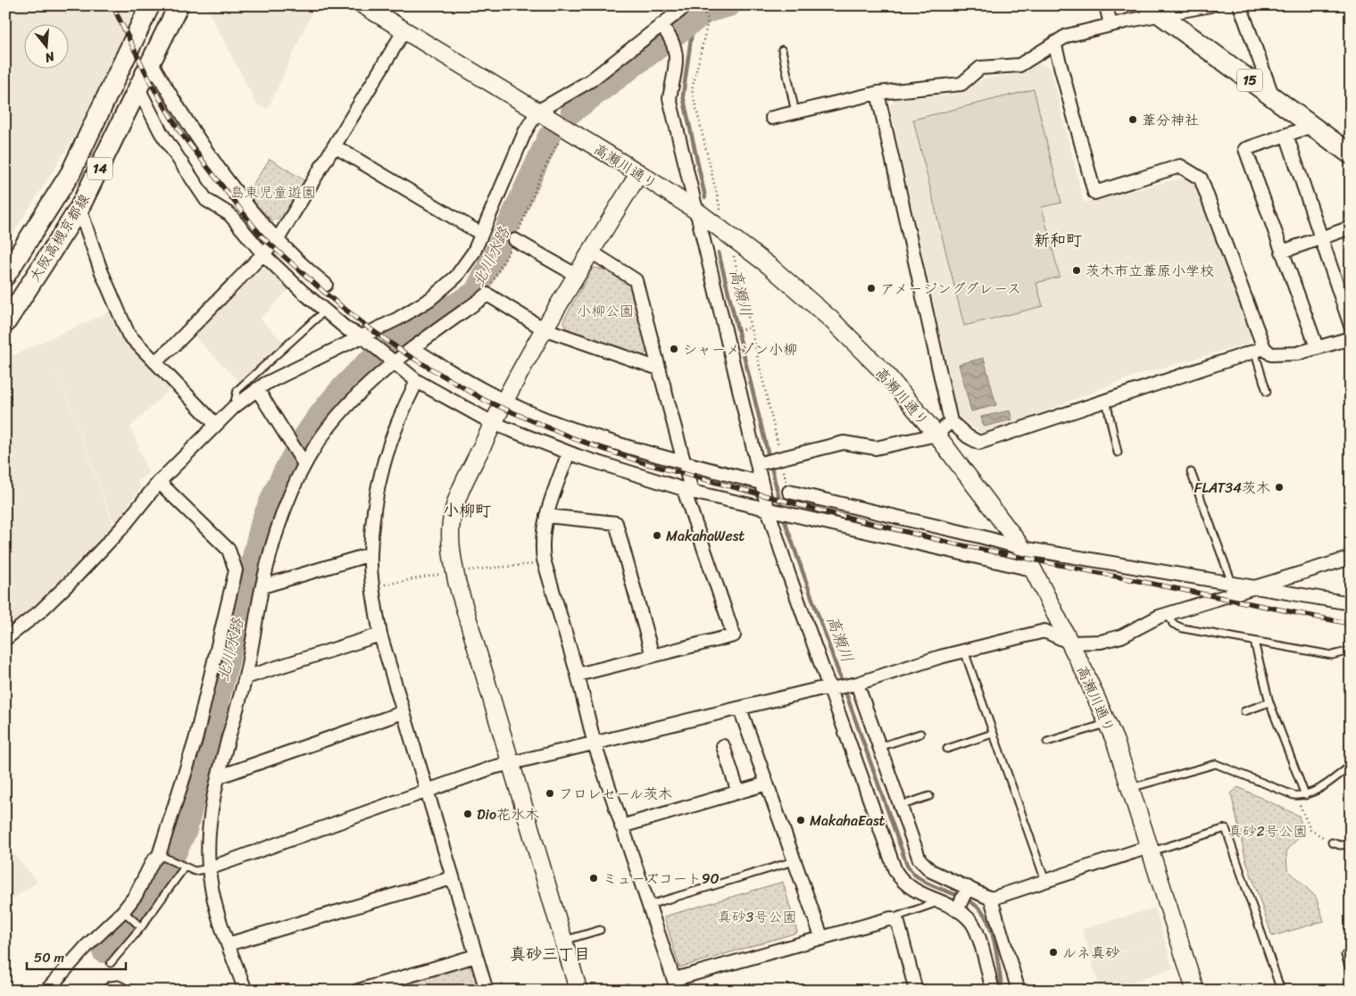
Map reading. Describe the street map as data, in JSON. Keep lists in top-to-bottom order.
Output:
{
  "streets": {
    "main road": ["15", "14", "大阪高槻京都線"],
    "street": ["高瀬川通り"]
  },
  "districts": ["新和町", "小柳町", "真砂三丁目"],
  "water": ["北川水路", "高瀬川"],
  "parks": [
    "島東児童遊園",
    "小柳公園",
    "真砂2号公園",
    "真砂3号公園"
  ],
  "places": [
    "葦分神社",
    "茨木市立葦原小学校",
    "アメージンググレース",
    "シャーメゾン小柳",
    "FLAT34茨木",
    "MakahaWest",
    "フロレセール茨木",
    "Dio花水木",
    "MakahaEast",
    "ミューズコート90",
    "ルネ真砂"
  ],
  "scale_bar": "50 m",
  "north": "bottom"
}
